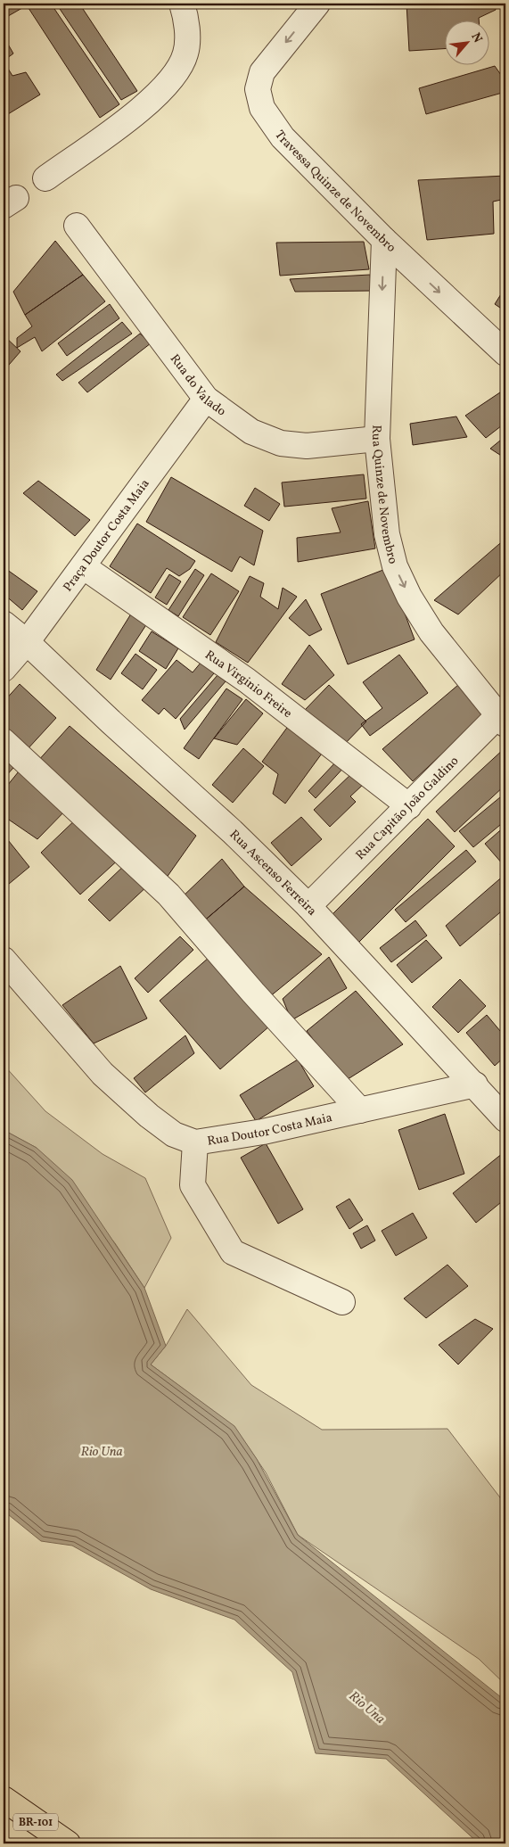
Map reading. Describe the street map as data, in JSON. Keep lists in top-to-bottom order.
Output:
{
  "streets": {
    "highway": ["BR-101"],
    "street": [
      "Travessa Quinze de Novembro",
      "Rua do Valado",
      "Rua Quinze de Novembro",
      "Praça Doutor Costa Maia",
      "Rua Virginio Freire",
      "Rua Capitão João Galdino",
      "Rua Ascenso Ferreira",
      "Rua Doutor Costa Maia"
    ]
  },
  "crossings": [
    ["Travessa Quinze de Novembro", "Rua Quinze de Novembro"],
    ["Rua do Valado", "Rua Quinze de Novembro"],
    ["Rua do Valado", "Praça Doutor Costa Maia"],
    ["Rua Quinze de Novembro", "Rua Capitão João Galdino"],
    ["Praça Doutor Costa Maia", "Rua Virginio Freire"],
    ["Praça Doutor Costa Maia", "Rua Ascenso Ferreira"],
    ["Rua Virginio Freire", "Rua Capitão João Galdino"],
    ["Rua Capitão João Galdino", "Rua Ascenso Ferreira"],
    ["Rua Ascenso Ferreira", "Rua Doutor Costa Maia"]
  ],
  "one_way": ["Travessa Quinze de Novembro", "Rua Quinze de Novembro"],
  "water": ["Rio Una"],
  "north": "top right"
}
